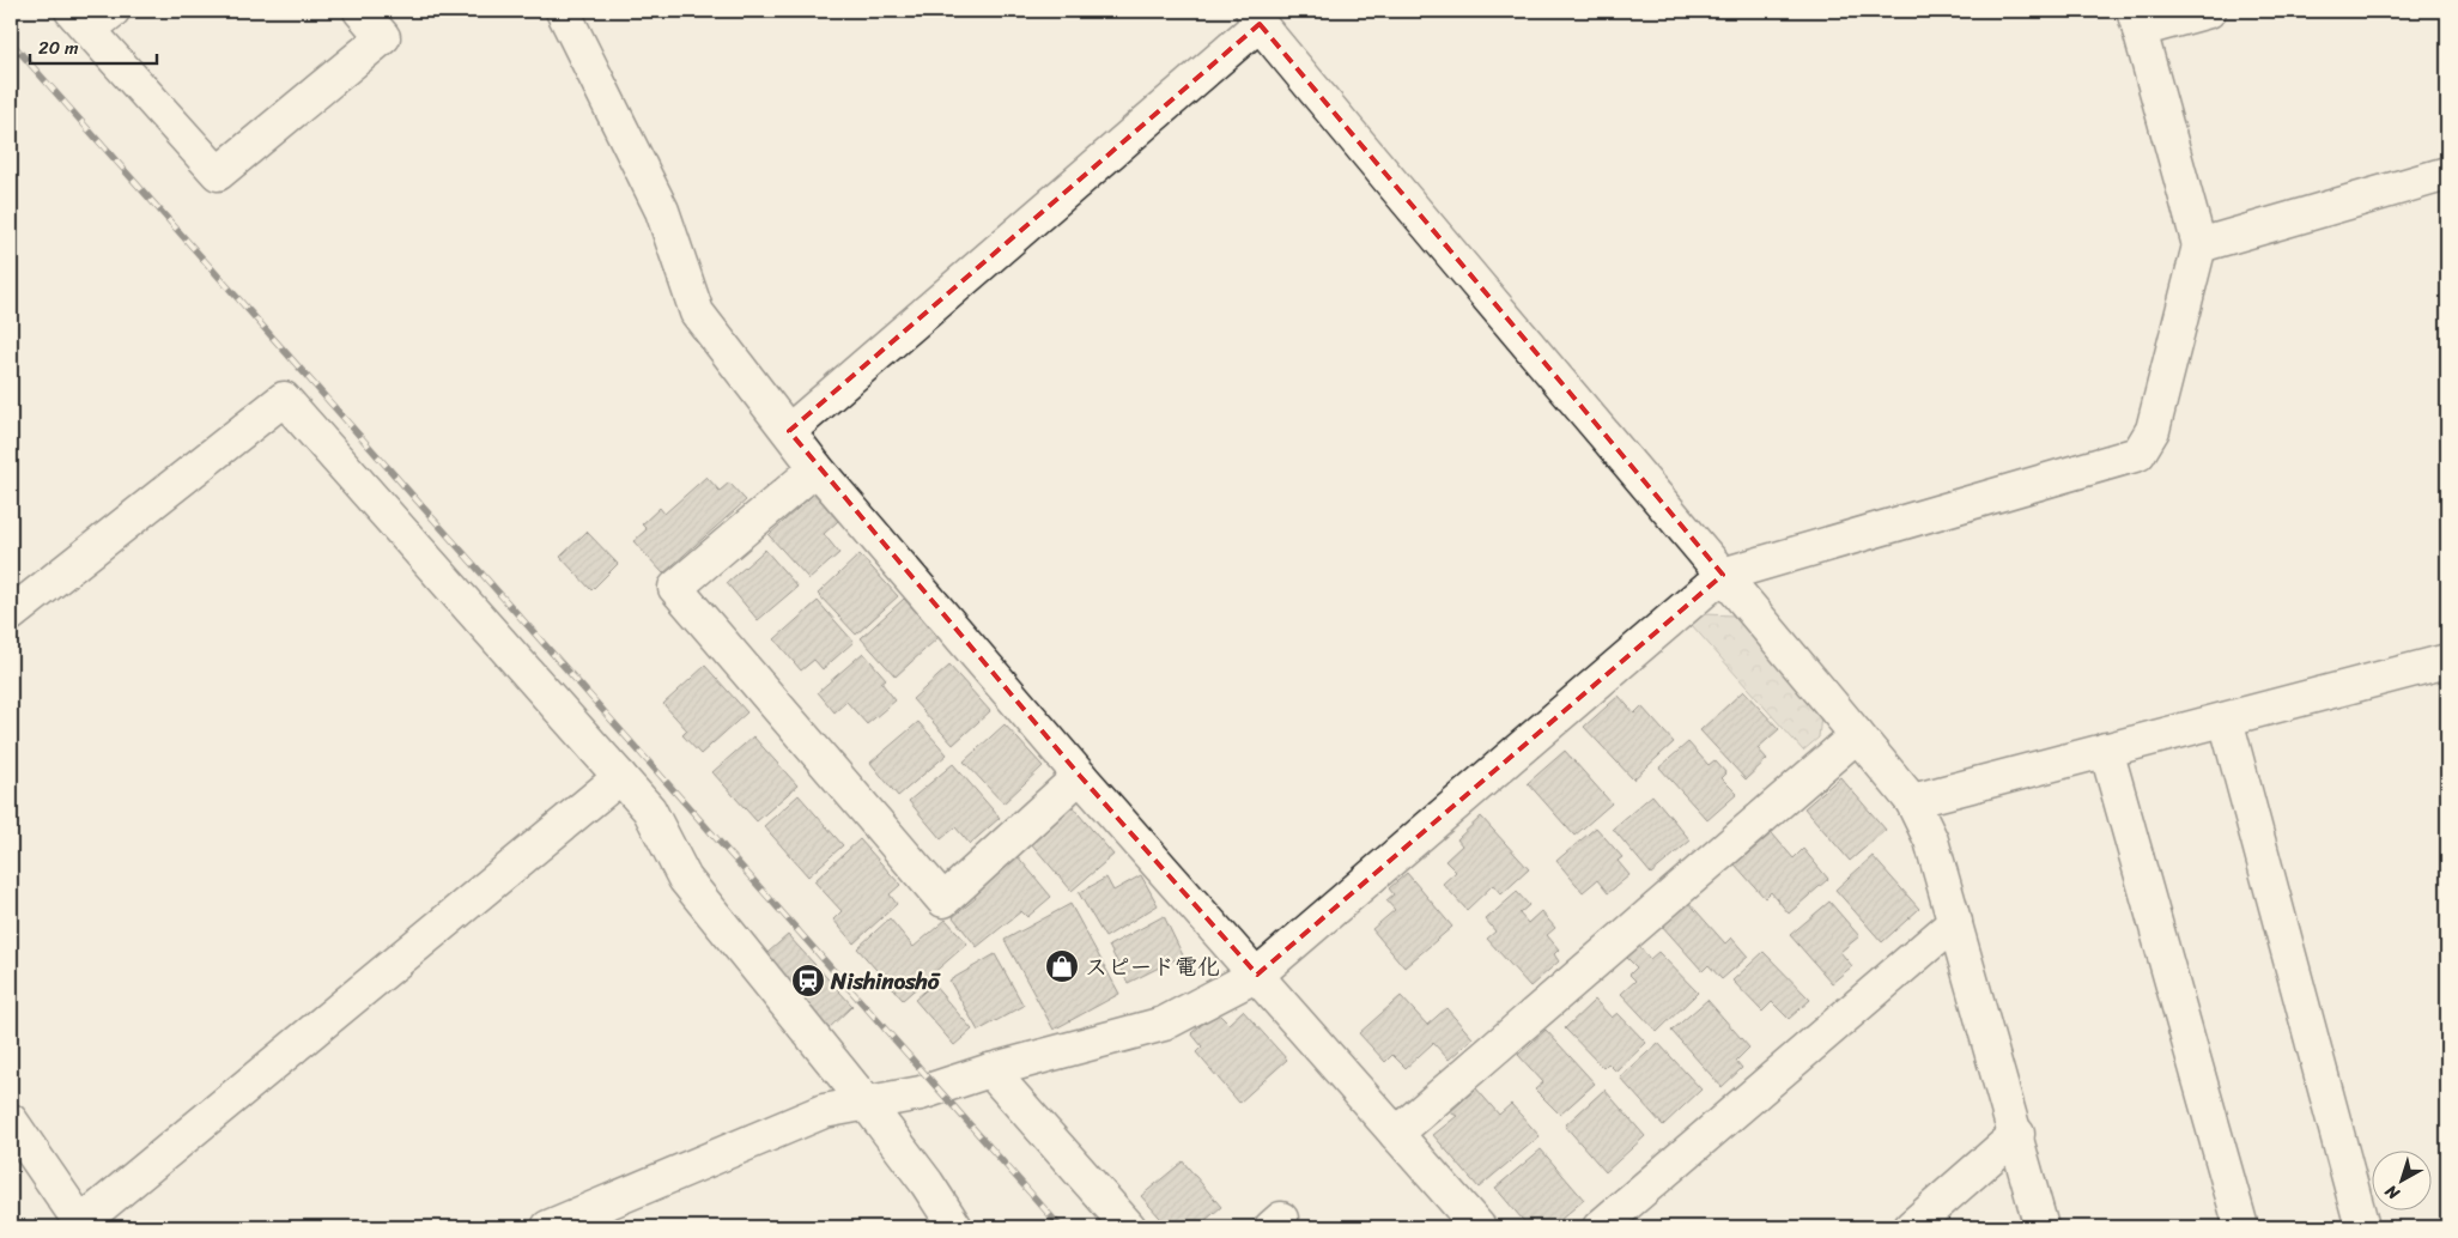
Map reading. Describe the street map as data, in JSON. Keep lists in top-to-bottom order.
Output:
{
  "places": {
    "shop": ["スピード電化"],
    "station": ["Nishinoshō"]
  },
  "scale_bar": "20 m",
  "north": "bottom left"
}
